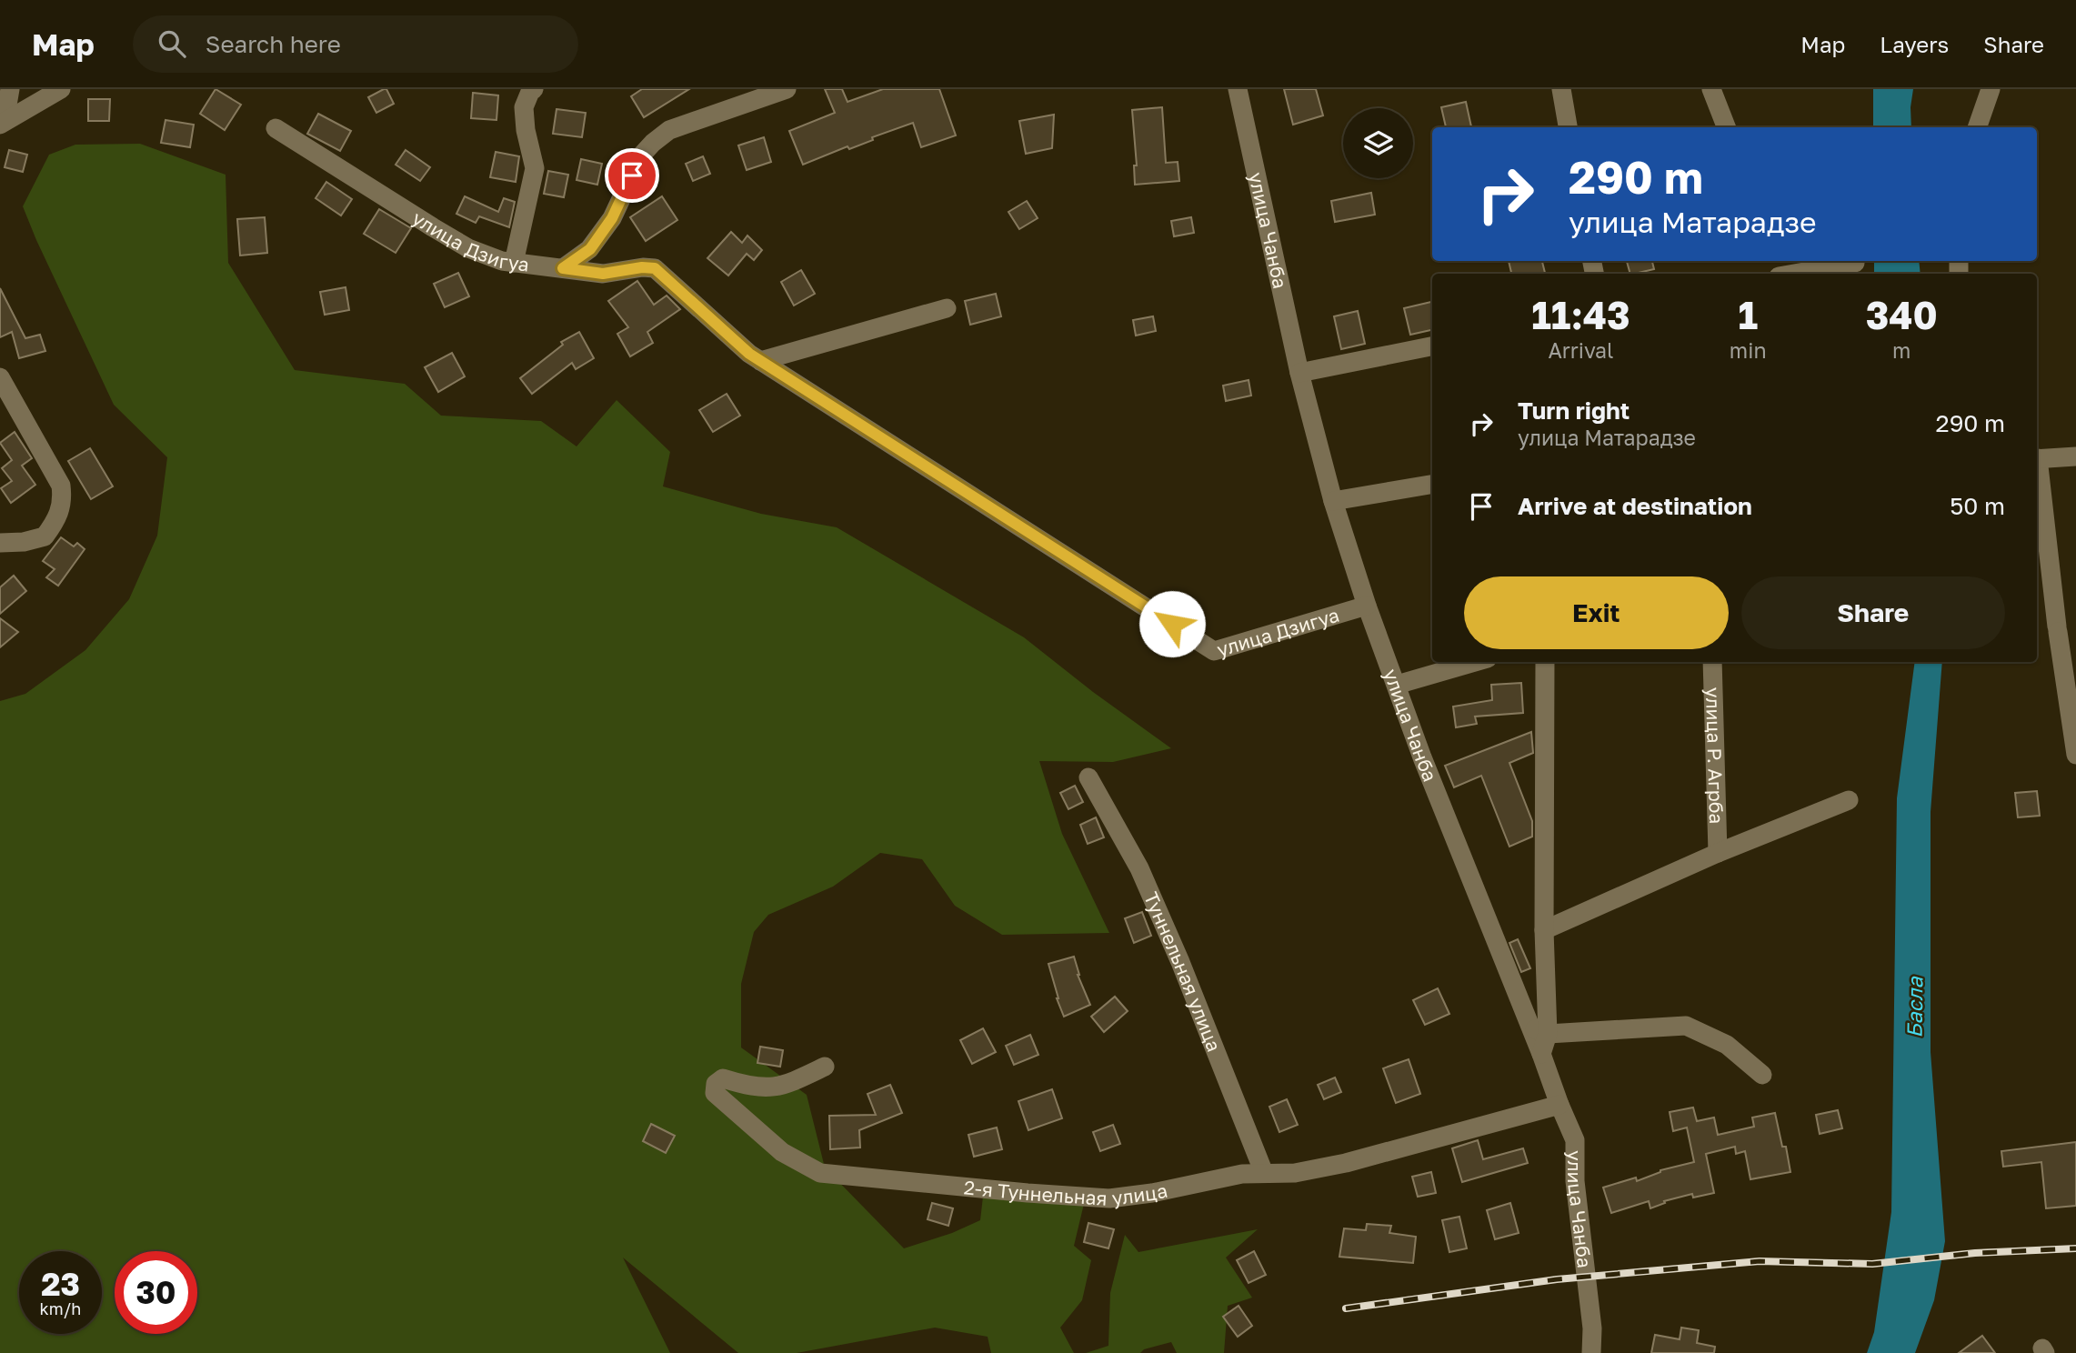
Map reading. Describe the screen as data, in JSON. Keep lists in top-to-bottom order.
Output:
{
  "streets": {
    "street": [
      "улица Чанба",
      "улица Дзигуа",
      "улица Р. Агрба",
      "Туннельная улица",
      "2-я Туннельная улица"
    ]
  },
  "crossings": [
    ["улица Чанба", "улица Дзигуа"],
    ["улица Чанба", "2-я Туннельная улица"],
    ["Туннельная улица", "2-я Туннельная улица"]
  ],
  "water": ["Басла"],
  "page": {
    "header": "Map",
    "search": "Search here",
    "nav": ["Map", "Layers", "Share"],
    "turn": ["290 m", "улица Матарадзе"],
    "eta": [
      "11:43",
      "Arrival",
      "1",
      "min",
      "340",
      "m"
    ],
    "list": [
      {
        "name": "Turn right",
        "note": "улица Матарадзе",
        "value": "290 m"
      },
      {
        "name": "Arrive at destination",
        "value": "50 m"
      }
    ],
    "buttons": ["Exit", "Share"],
    "speed": "23 km/h",
    "limit": "30"
  }
}
